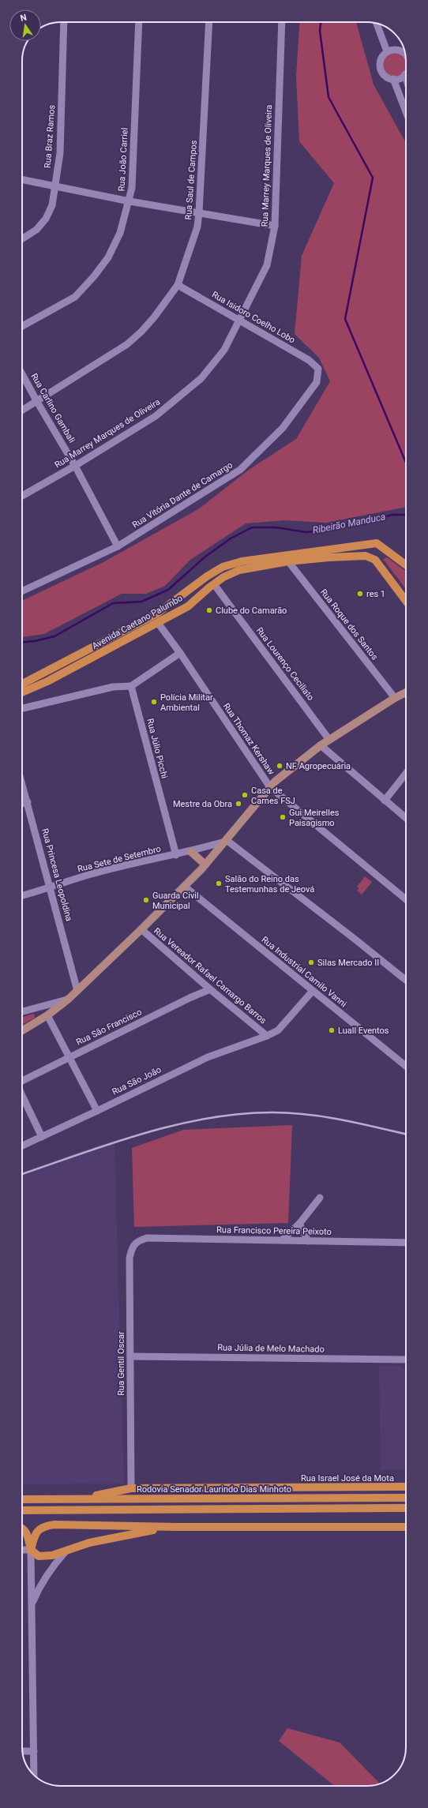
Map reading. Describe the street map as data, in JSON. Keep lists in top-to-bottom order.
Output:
{
  "streets": {
    "main road": ["Avenida Caetano Palumbo", "Rua Israel José da Mota", "Rodovia Senador Laurindo Dias Minhoto"],
    "street": [
      "Rua Braz Ramos",
      "Rua João Carriel",
      "Rua Marrey Marques de Oliveira",
      "Rua Saul de Campos",
      "Rua Isidoro Coelho Lobo",
      "Rua Carlino Gambali",
      "Rua Vitória Dante de Camargo",
      "Rua Roque dos Santos",
      "Rua Lourenço Ceciliato",
      "Rua Thomaz Kershaw",
      "Rua Júlio Picchi",
      "Rua Sete de Setembro",
      "Rua Princesa Leopoldina",
      "Rua Industrial Camilo Vanni",
      "Rua Vereador Rafael Camargo Barros",
      "Rua São Francisco",
      "Rua São João",
      "Rua Francisco Pereira Peixoto",
      "Rua Júlia de Melo Machado",
      "Rua Gentil Oscar"
    ]
  },
  "crossings": [
    ["Rua Marrey Marques de Oliveira", "Rua Isidoro Coelho Lobo"],
    ["Rua Marrey Marques de Oliveira", "Rua Carlino Gambali"],
    ["Rua Saul de Campos", "Rua Isidoro Coelho Lobo"],
    ["Rua Saul de Campos", "Rua Carlino Gambali"],
    ["Rua Isidoro Coelho Lobo", "Rua Vitória Dante de Camargo"],
    ["Rua Carlino Gambali", "Rua Vitória Dante de Camargo"],
    ["Avenida Caetano Palumbo", "Rua Roque dos Santos"],
    ["Avenida Caetano Palumbo", "Rua Lourenço Ceciliato"],
    ["Avenida Caetano Palumbo", "Rua Thomaz Kershaw"],
    ["Rua Júlio Picchi", "Rua Sete de Setembro"],
    ["Rua Sete de Setembro", "Rua Princesa Leopoldina"],
    ["Rua Industrial Camilo Vanni", "Rua São João"],
    ["Rua Vereador Rafael Camargo Barros", "Rua São Francisco"],
    ["Rua Vereador Rafael Camargo Barros", "Rua São João"],
    ["Rua Francisco Pereira Peixoto", "Rua Gentil Oscar"],
    ["Rua Júlia de Melo Machado", "Rua Gentil Oscar"],
    ["Rua Gentil Oscar", "Rua Israel José da Mota"],
    ["Rua Israel José da Mota", "Rodovia Senador Laurindo Dias Minhoto"]
  ],
  "water": ["Ribeirão Manduca"],
  "places": [
    "res 1",
    "Clube do Camarão",
    "Polícia Militar Ambiental",
    "NF Agropecuária",
    "Casa de Carnes FSJ",
    "Mestre da Obra",
    "Gui Meirelles Paisagismo",
    "Salão do Reino das Testemunhas de Jeová",
    "Guarda Civil Municipal",
    "Silas Mercado II",
    "Luall Eventos"
  ],
  "north": "top"
}
